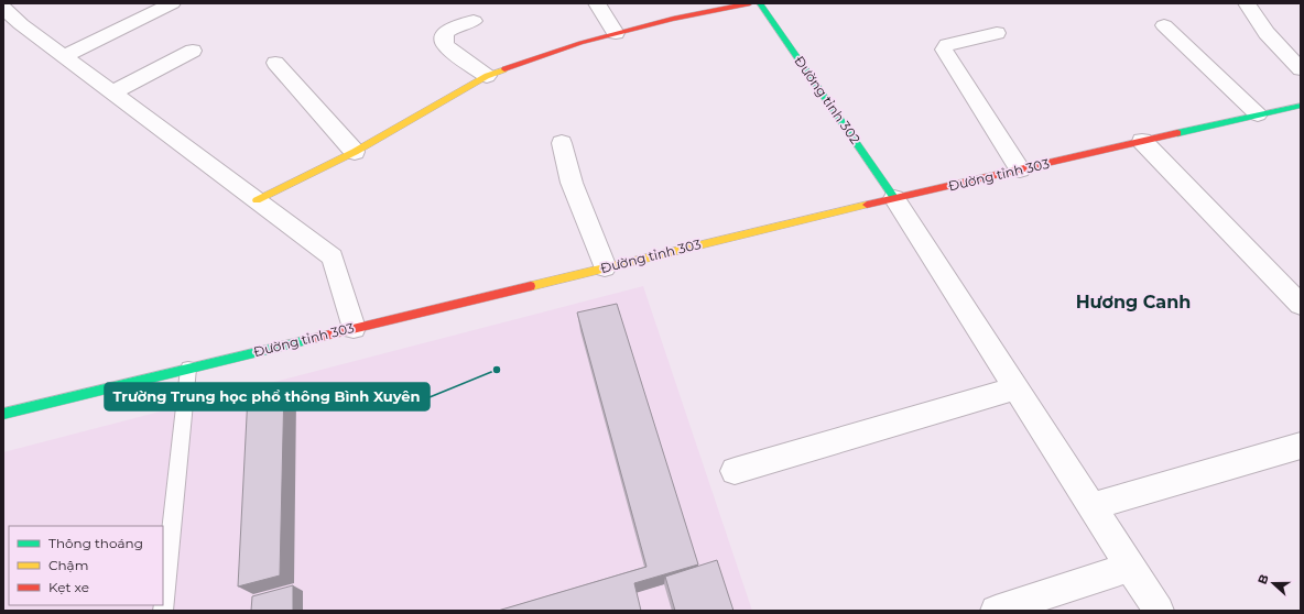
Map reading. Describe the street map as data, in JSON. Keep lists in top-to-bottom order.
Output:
{
  "streets": {
    "main road": ["Đường tỉnh 302", "Đường tỉnh 303"]
  },
  "crossings": [
    ["Đường tỉnh 302", "Đường tỉnh 303"]
  ],
  "districts": ["Hương Canh"],
  "places": ["Trường Trung học phổ thông Bình Xuyên"],
  "legend": ["Thông thoáng", "Chậm", "Kẹt xe"],
  "north": "left"
}
